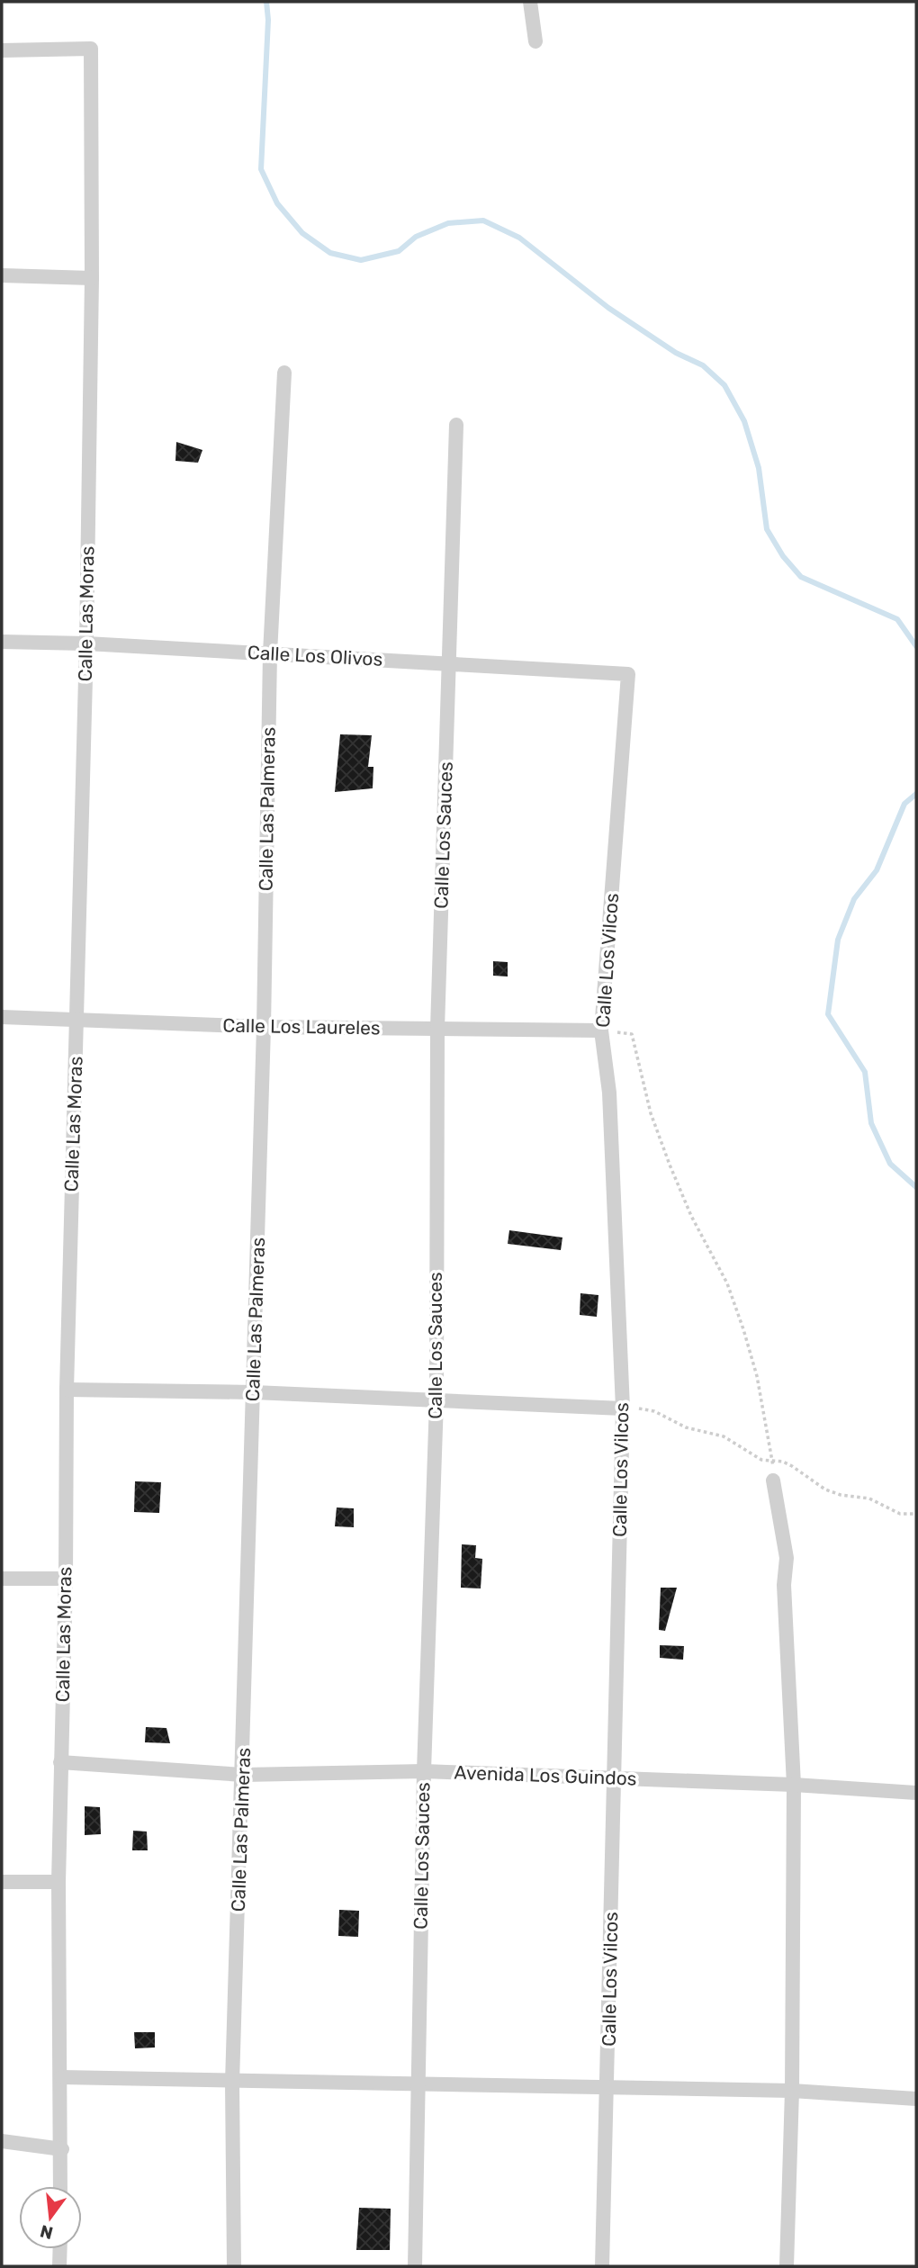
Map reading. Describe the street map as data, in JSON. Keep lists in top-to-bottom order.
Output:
{
  "streets": {
    "street": [
      "Calle Las Moras",
      "Calle Los Olivos",
      "Calle Las Palmeras",
      "Calle Los Sauces",
      "Calle Los Vilcos",
      "Calle Los Laureles",
      "Avenida Los Guindos"
    ]
  },
  "crossings": [
    ["Calle Las Moras", "Calle Los Olivos"],
    ["Calle Las Moras", "Calle Los Laureles"],
    ["Calle Las Moras", "Avenida Los Guindos"],
    ["Calle Los Olivos", "Calle Las Palmeras"],
    ["Calle Los Olivos", "Calle Los Sauces"],
    ["Calle Los Olivos", "Calle Los Vilcos"],
    ["Calle Las Palmeras", "Calle Los Laureles"],
    ["Calle Las Palmeras", "Avenida Los Guindos"],
    ["Calle Los Sauces", "Calle Los Laureles"],
    ["Calle Los Sauces", "Avenida Los Guindos"],
    ["Calle Los Vilcos", "Calle Los Laureles"],
    ["Calle Los Vilcos", "Avenida Los Guindos"]
  ],
  "north": "bottom"
}
